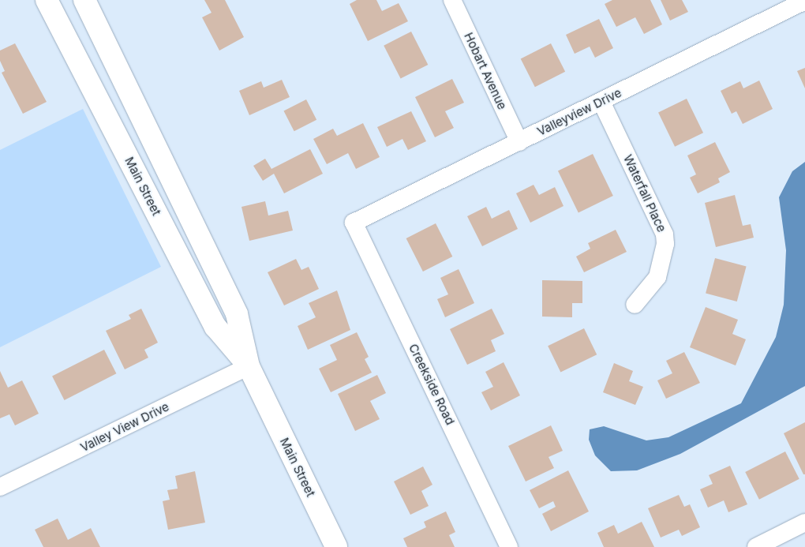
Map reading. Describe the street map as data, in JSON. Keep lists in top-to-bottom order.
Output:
{
  "streets": {
    "main road": ["Main Street"],
    "street": [
      "Hobart Avenue",
      "Valleyview Drive",
      "Waterfall Place",
      "Creekside Road",
      "Valley View Drive"
    ]
  },
  "crossings": [
    ["Hobart Avenue", "Valleyview Drive"],
    ["Valleyview Drive", "Waterfall Place"],
    ["Valleyview Drive", "Creekside Road"],
    ["Main Street", "Valley View Drive"]
  ]
}
